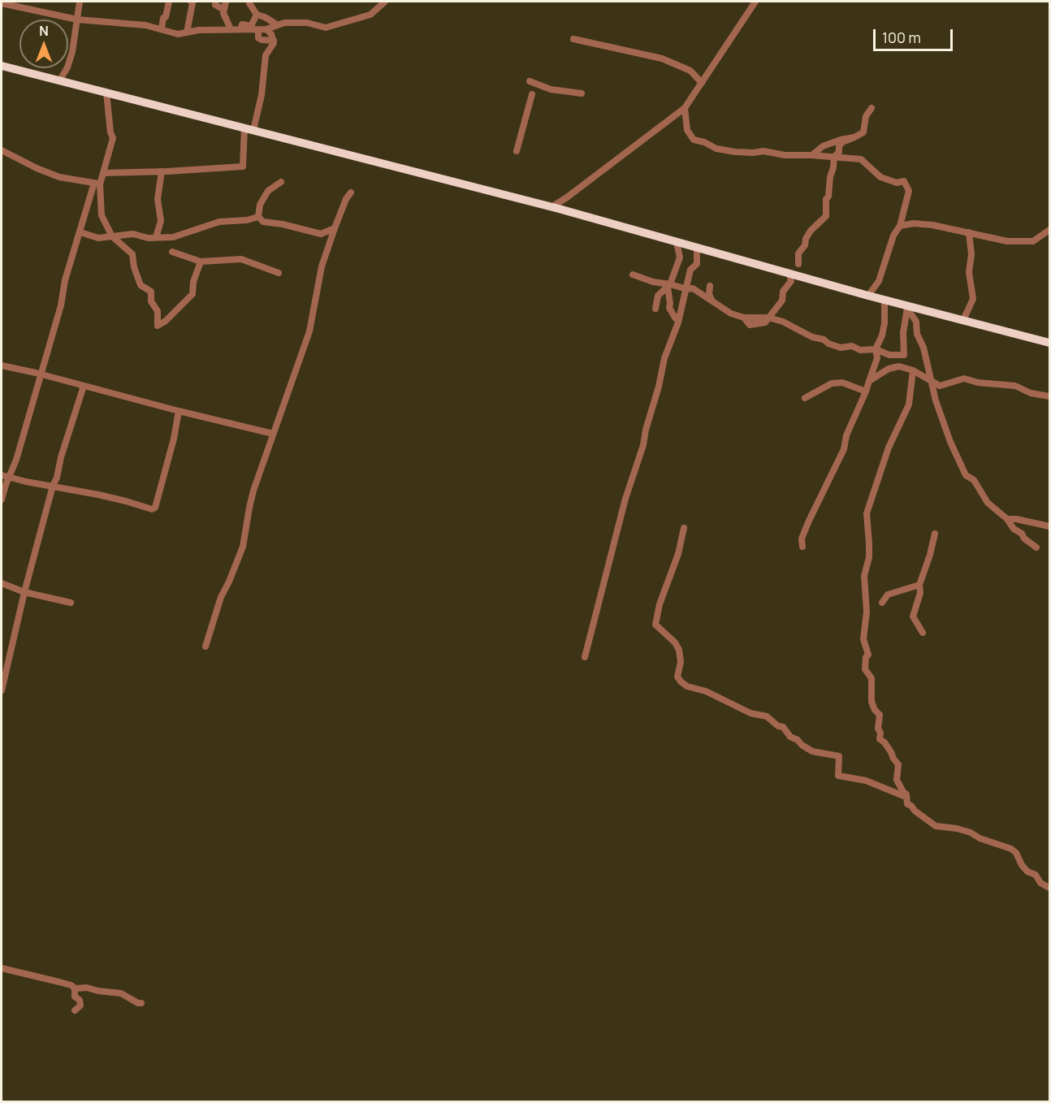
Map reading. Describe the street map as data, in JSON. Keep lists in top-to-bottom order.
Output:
{
  "scale_bar": "100 m",
  "north": "top"
}
